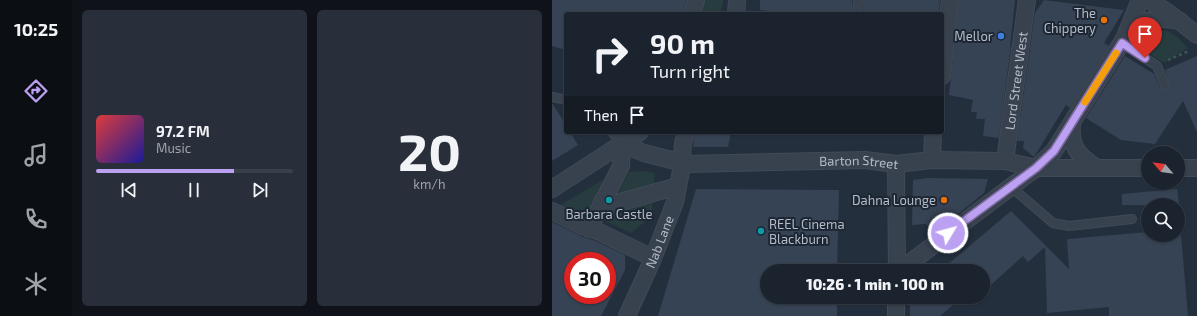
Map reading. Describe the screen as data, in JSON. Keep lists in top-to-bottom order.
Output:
{
  "streets": {
    "street": ["Lord Street West", "Barton Street", "Nab Lane"]
  },
  "crossings": [
    ["Lord Street West", "Barton Street"],
    ["Barton Street", "Nab Lane"]
  ],
  "places": [
    "The Chippery",
    "Mellor",
    "Barbara Castle",
    "Dahna Lounge",
    "REEL Cinema Blackburn"
  ],
  "north": "top left",
  "page": {
    "tabs": "10:25",
    "tile": ["20", "km/h"],
    "turn": ["90 m", "Turn right"],
    "then": "Then",
    "song": ["97.2 FM", "Music"],
    "limit": "30",
    "trip": "10:26 · 1 min · 100 m"
  }
}
